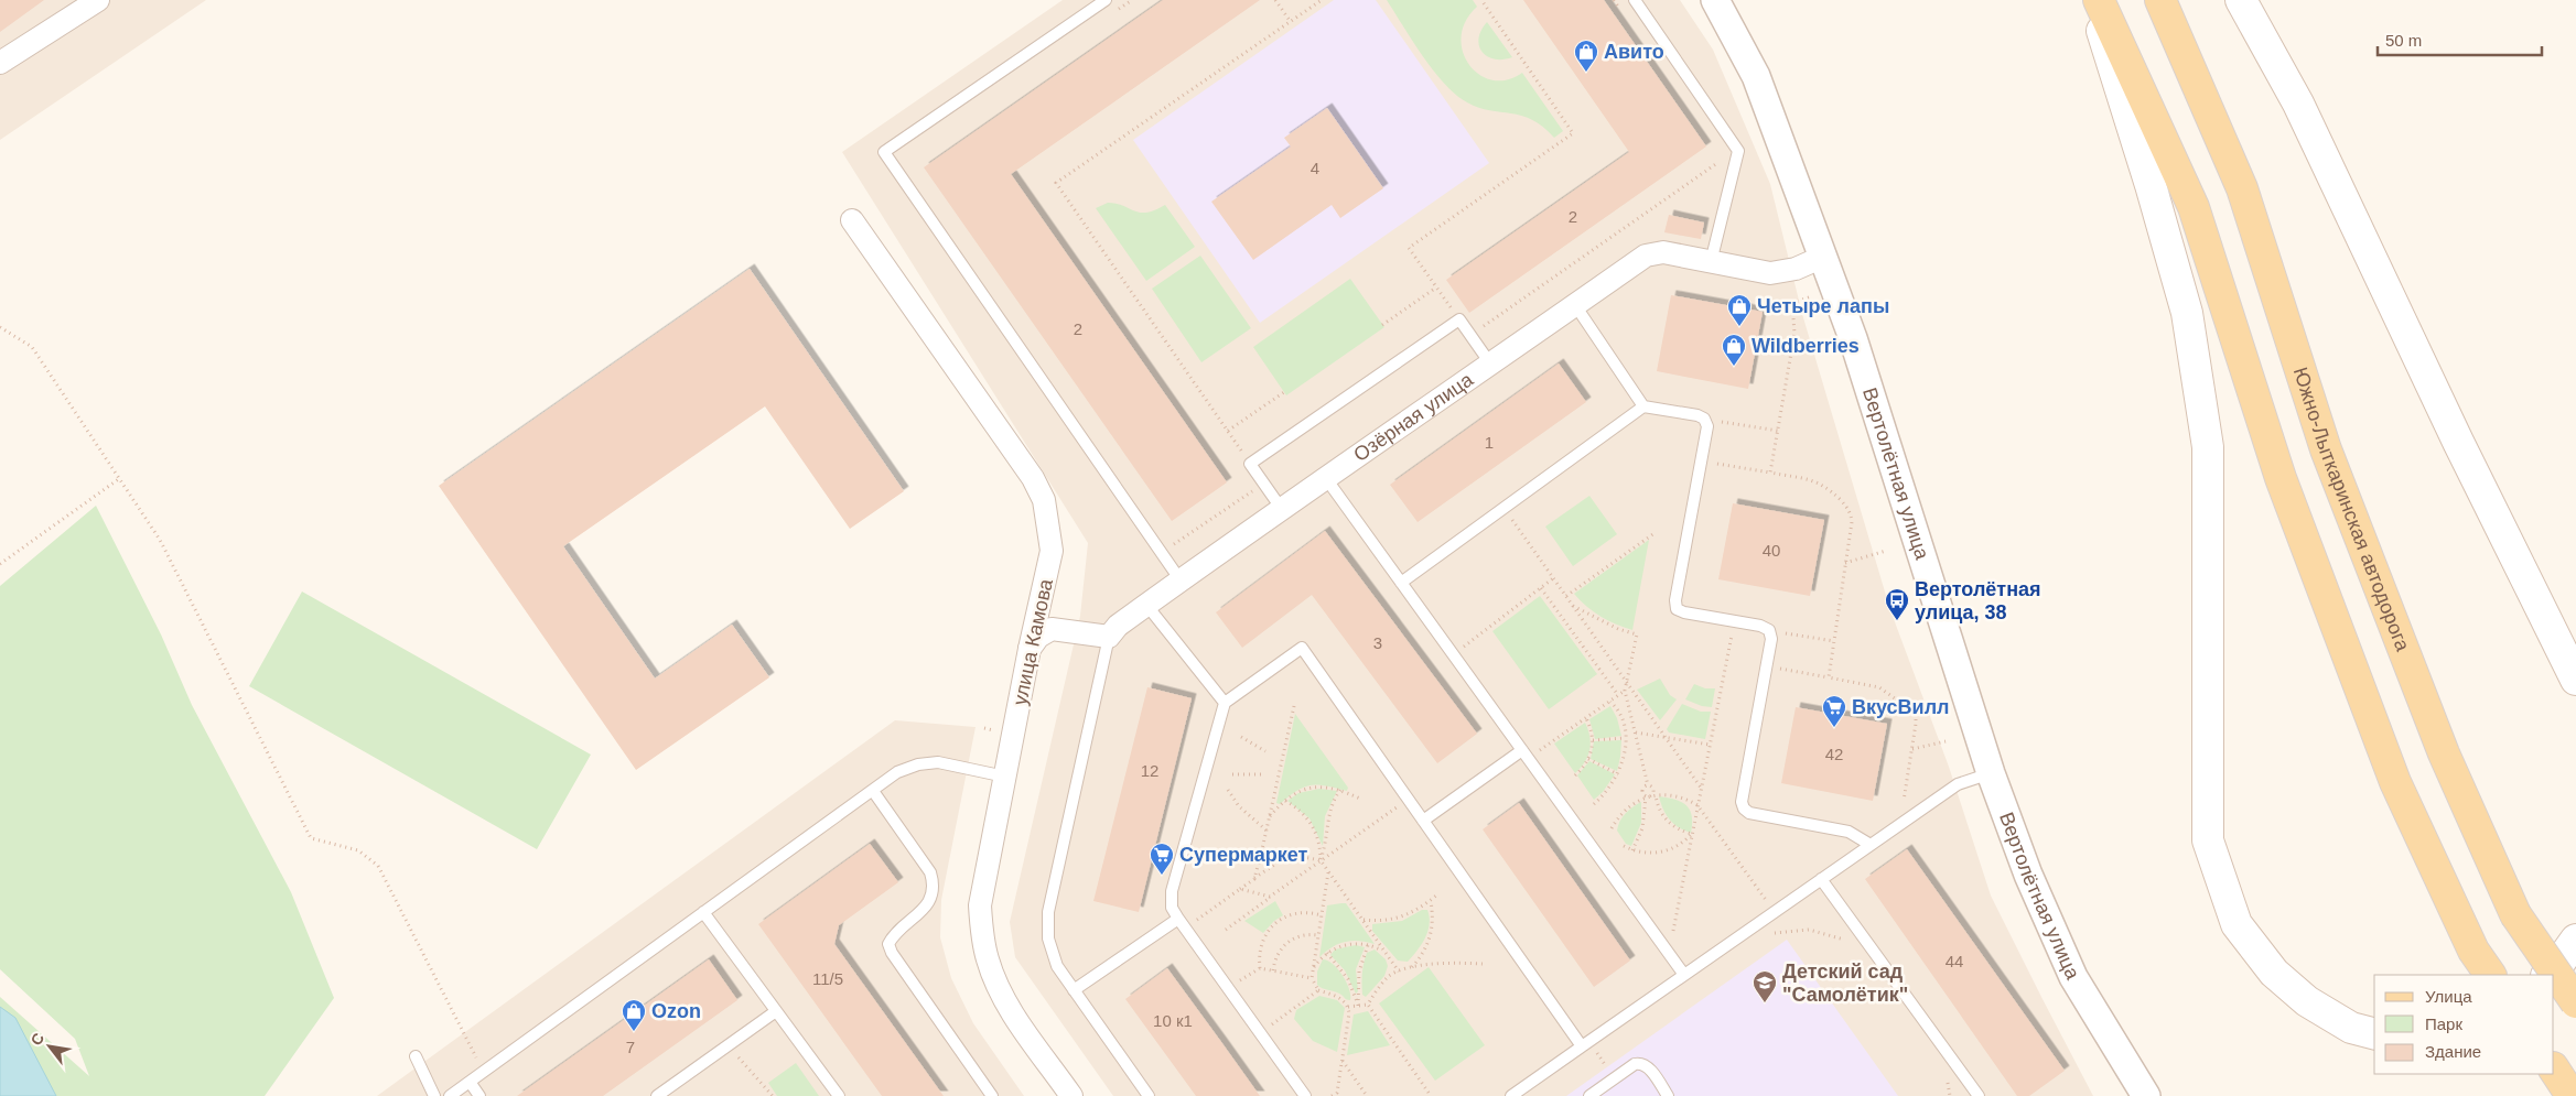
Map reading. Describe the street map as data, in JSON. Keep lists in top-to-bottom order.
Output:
{
  "streets": {
    "main road": ["Южно-Лыткаринская автодорога"],
    "street": ["Озёрная улица", "Вертолётная улица", "улица Камова"]
  },
  "crossings": [
    ["Озёрная улица", "Вертолётная улица"]
  ],
  "places": {
    "shop": [
      "Авито",
      "Четыре лапы",
      "Wildberries",
      "Ozon"
    ],
    "bus stop": ["Вертолётная улица, 38"],
    "supermarket": ["ВкусВилл", "Супермаркет"],
    "school or university": ["Детский сад \"Самолётик\""]
  },
  "house_numbers": [
    "4",
    "2",
    "2",
    "1",
    "40",
    "3",
    "42",
    "12",
    "44",
    "11/5",
    "10 к1",
    "7"
  ],
  "legend": ["Улица", "Парк", "Здание"],
  "scale_bar": "50 m",
  "north": "top left"
}
